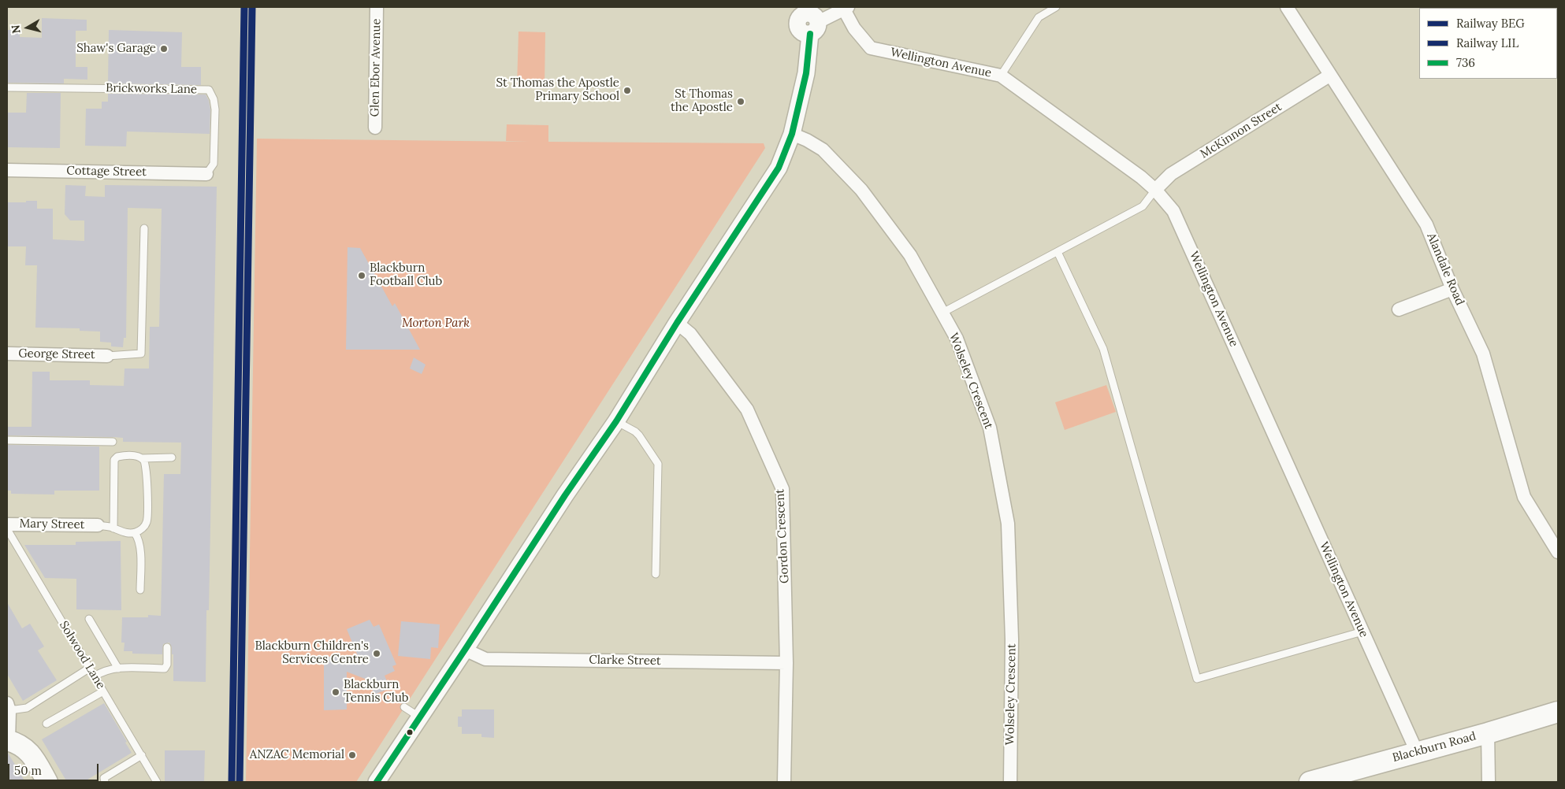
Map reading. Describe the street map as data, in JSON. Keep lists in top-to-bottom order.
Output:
{
  "streets": {
    "main road": ["Blackburn Road"],
    "street": [
      "Wellington Avenue",
      "Glen Ebor Avenue",
      "McKinnon Street",
      "Cottage Street",
      "Alandale Road",
      "George Street",
      "Wolseley Crescent",
      "Mary Street",
      "Gordon Crescent",
      "Clarke Street"
    ],
    "lane": ["Brickworks Lane", "Solwood Lane"]
  },
  "crossings": [
    ["Wellington Avenue", "McKinnon Street"],
    ["Wellington Avenue", "Blackburn Road"],
    ["Brickworks Lane", "Cottage Street"],
    ["McKinnon Street", "Alandale Road"],
    ["Gordon Crescent", "Clarke Street"]
  ],
  "parks": ["Morton Park"],
  "places": [
    "Shaw's Garage",
    "St Thomas the Apostle Primary School",
    "St Thomas the Apostle",
    "Blackburn Football Club",
    "Blackburn Children's Services Centre",
    "Blackburn Tennis Club",
    "ANZAC Memorial"
  ],
  "lines": ["rail line BEG", "rail line LIL", "transit line 736"],
  "legend": ["Railway BEG", "Railway LIL", "736"],
  "scale_bar": "50 m",
  "north": "left"
}
